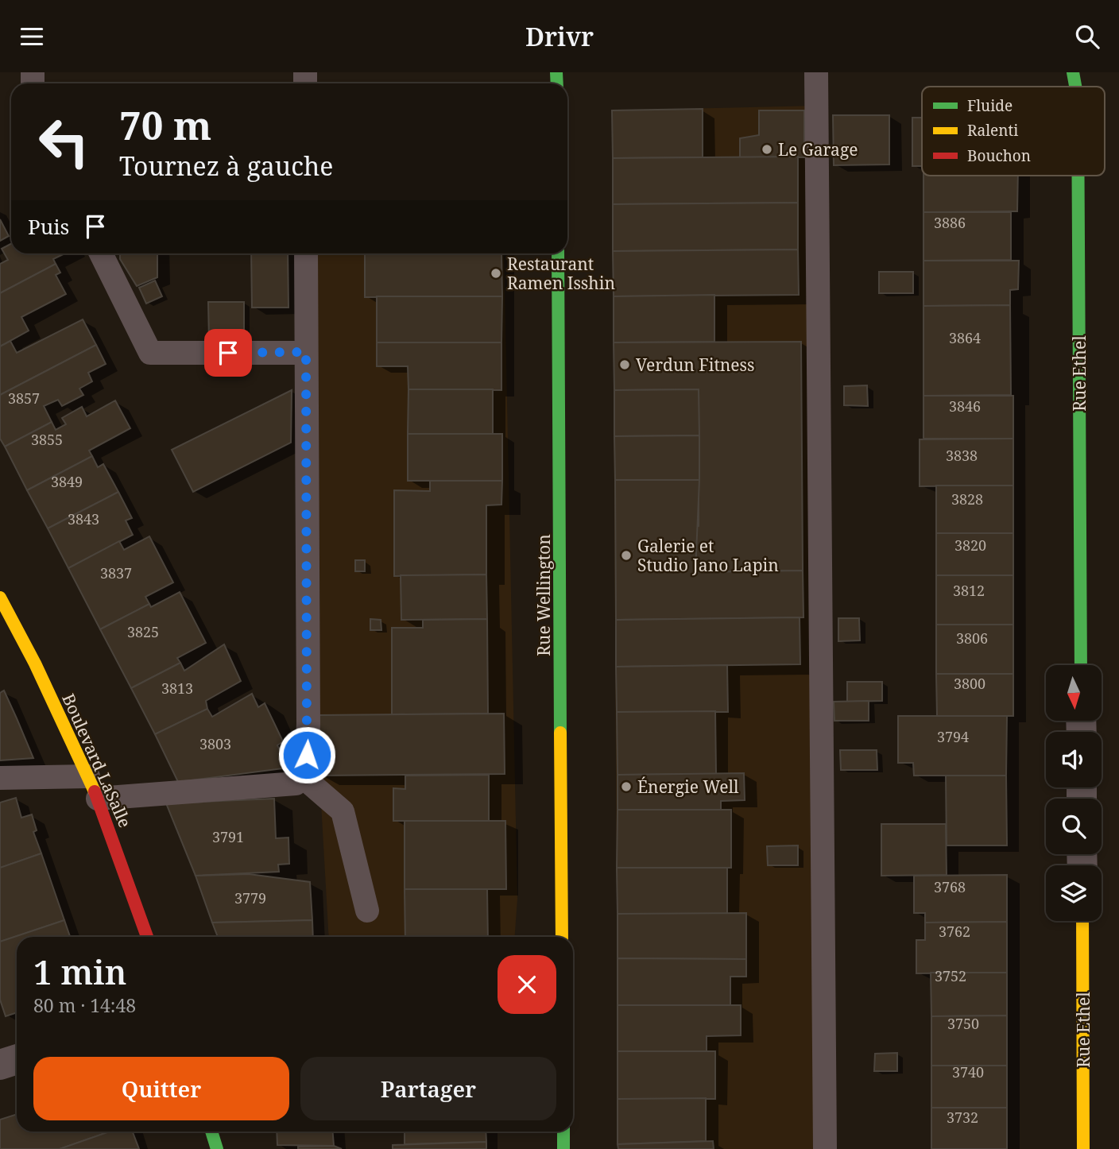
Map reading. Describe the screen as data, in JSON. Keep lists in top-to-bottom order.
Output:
{
  "streets": {
    "main road": ["Rue Ethel", "Rue Wellington", "Boulevard LaSalle"]
  },
  "places": [
    "Le Garage",
    "Restaurant Ramen Isshin",
    "Verdun Fitness",
    "Galerie et Studio Jano Lapin",
    "Énergie Well"
  ],
  "house_numbers": [
    "3886",
    "3864",
    "3857",
    "3846",
    "3855",
    "3838",
    "3849",
    "3828",
    "3843",
    "3820",
    "3837",
    "3812",
    "3825",
    "3806",
    "3800",
    "3813",
    "3794",
    "3803",
    "3791",
    "3768",
    "3779",
    "3762",
    "3752",
    "3750",
    "3740",
    "3732"
  ],
  "legend": ["Fluide", "Ralenti", "Bouchon"],
  "north": "bottom",
  "page": {
    "header": "Drivr",
    "turn": ["70 m", "Tournez à gauche"],
    "then": "Puis",
    "heading": ["1 min", "80 m · 14:48"],
    "buttons": ["Quitter", "Partager"]
  }
}
